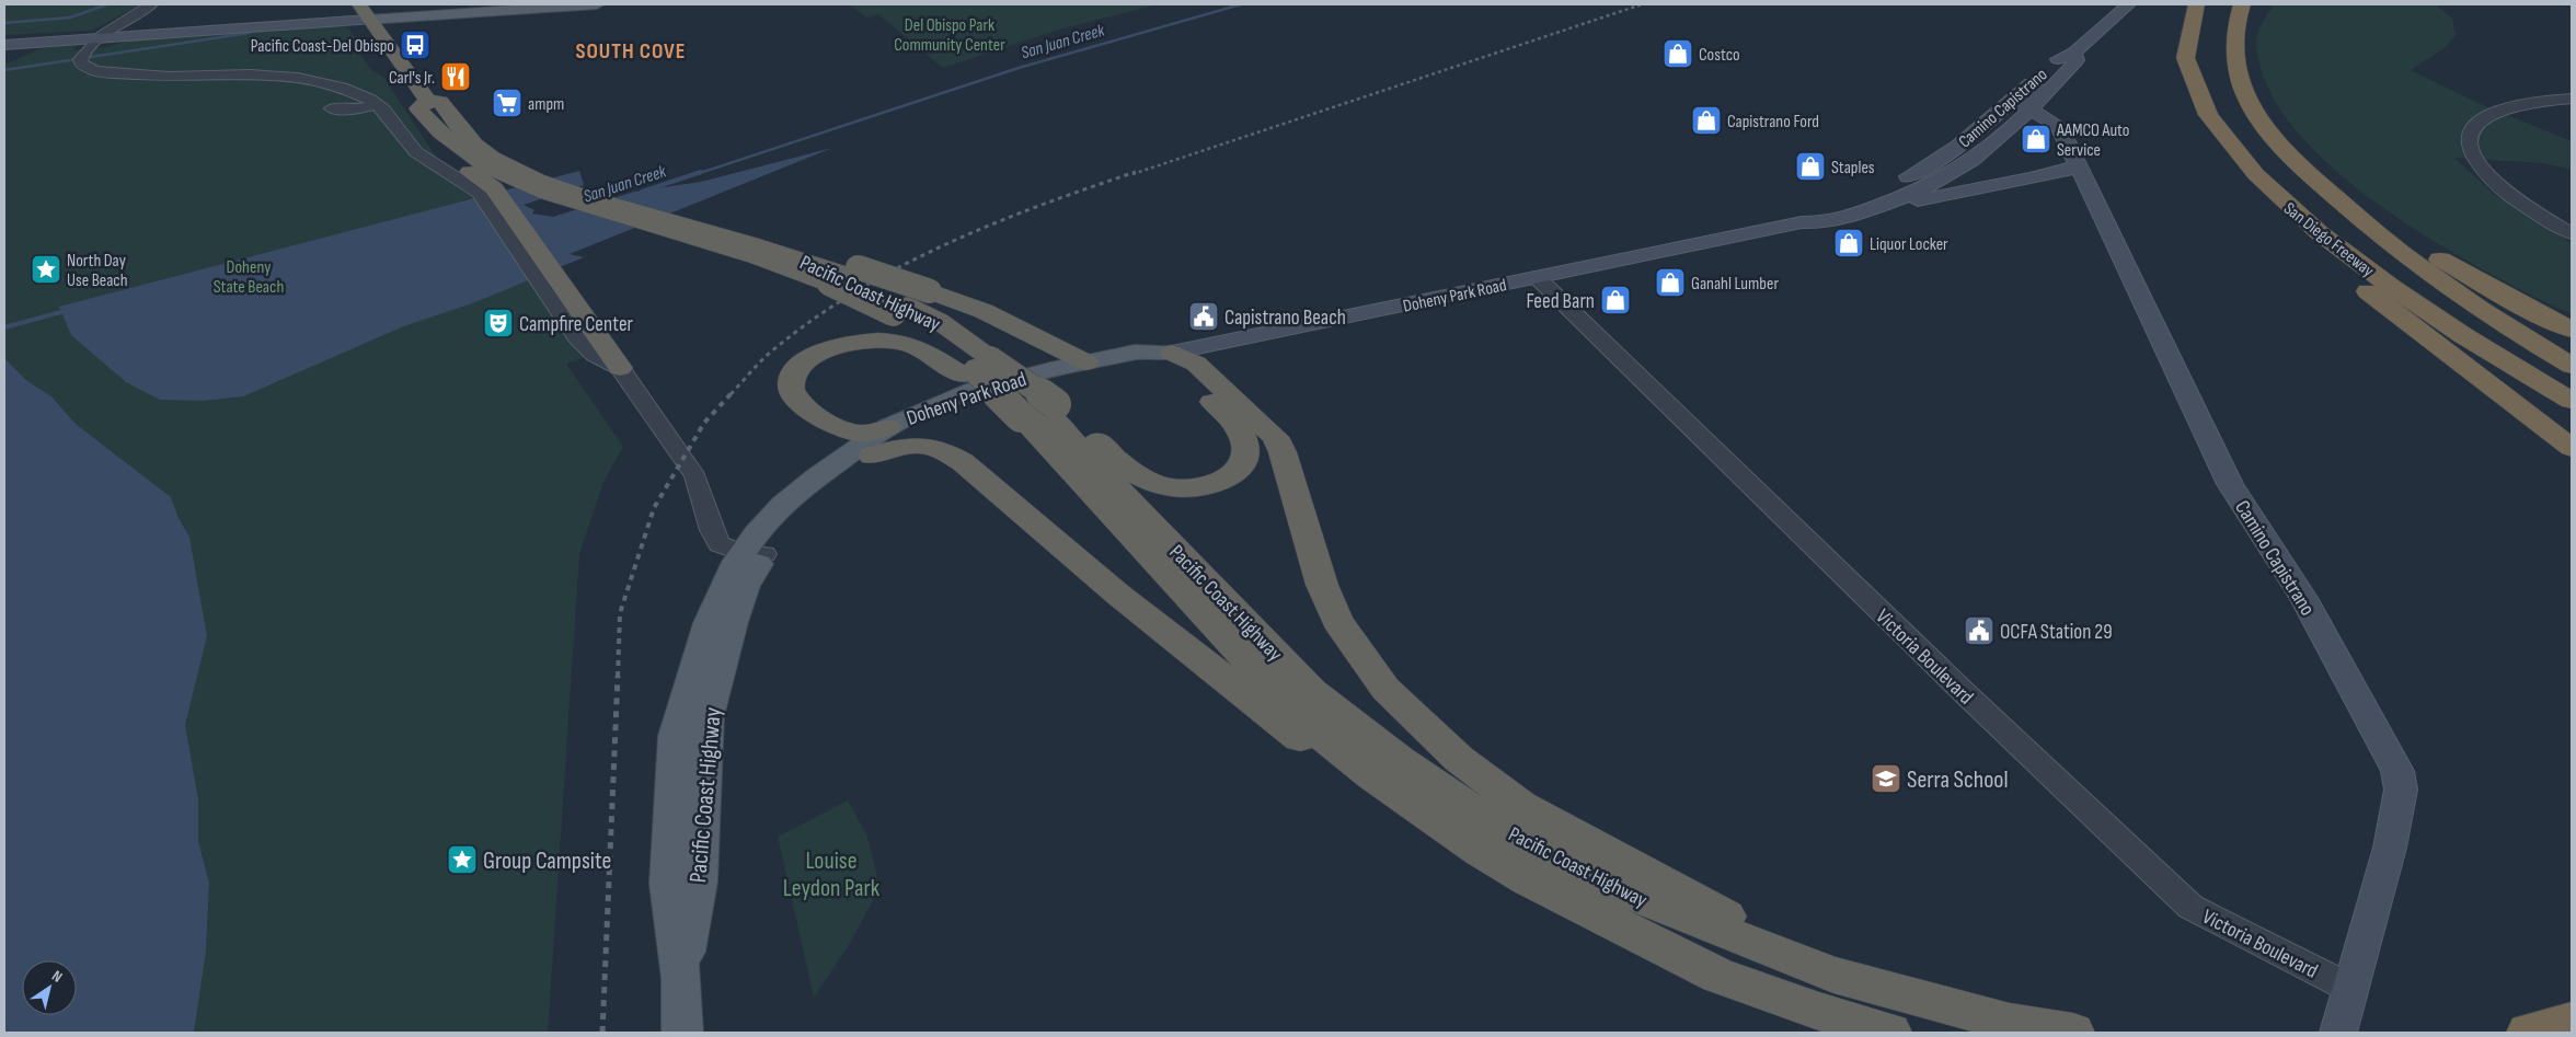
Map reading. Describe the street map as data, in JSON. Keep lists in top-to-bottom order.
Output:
{
  "streets": {
    "highway": ["San Diego Freeway", "Pacific Coast Highway"],
    "main road": ["Camino Capistrano", "Doheny Park Road"],
    "street": ["Victoria Boulevard"]
  },
  "crossings": [
    ["Camino Capistrano", "Doheny Park Road"],
    ["Camino Capistrano", "Victoria Boulevard"],
    ["Pacific Coast Highway", "Doheny Park Road"],
    ["Doheny Park Road", "Victoria Boulevard"]
  ],
  "districts": ["SOUTH COVE"],
  "water": ["San Juan Creek"],
  "parks": ["Del Obispo Park Community Center", "Doheny State Beach", "Louise Leydon Park"],
  "places": {
    "bus stop": ["Pacific Coast-Del Obispo"],
    "shop": [
      "Costco",
      "Capistrano Ford",
      "AAMCO Auto Service",
      "Staples",
      "Liquor Locker",
      "Ganahl Lumber",
      "Feed Barn"
    ],
    "restaurant": ["Carl's Jr."],
    "supermarket": ["ampm"],
    "place": ["North Day Use Beach", "Group Campsite"],
    "public building": ["Capistrano Beach", "OCFA Station 29"],
    "theatre": ["Campfire Center"],
    "school or university": ["Serra School"]
  },
  "north": "top right"
}
